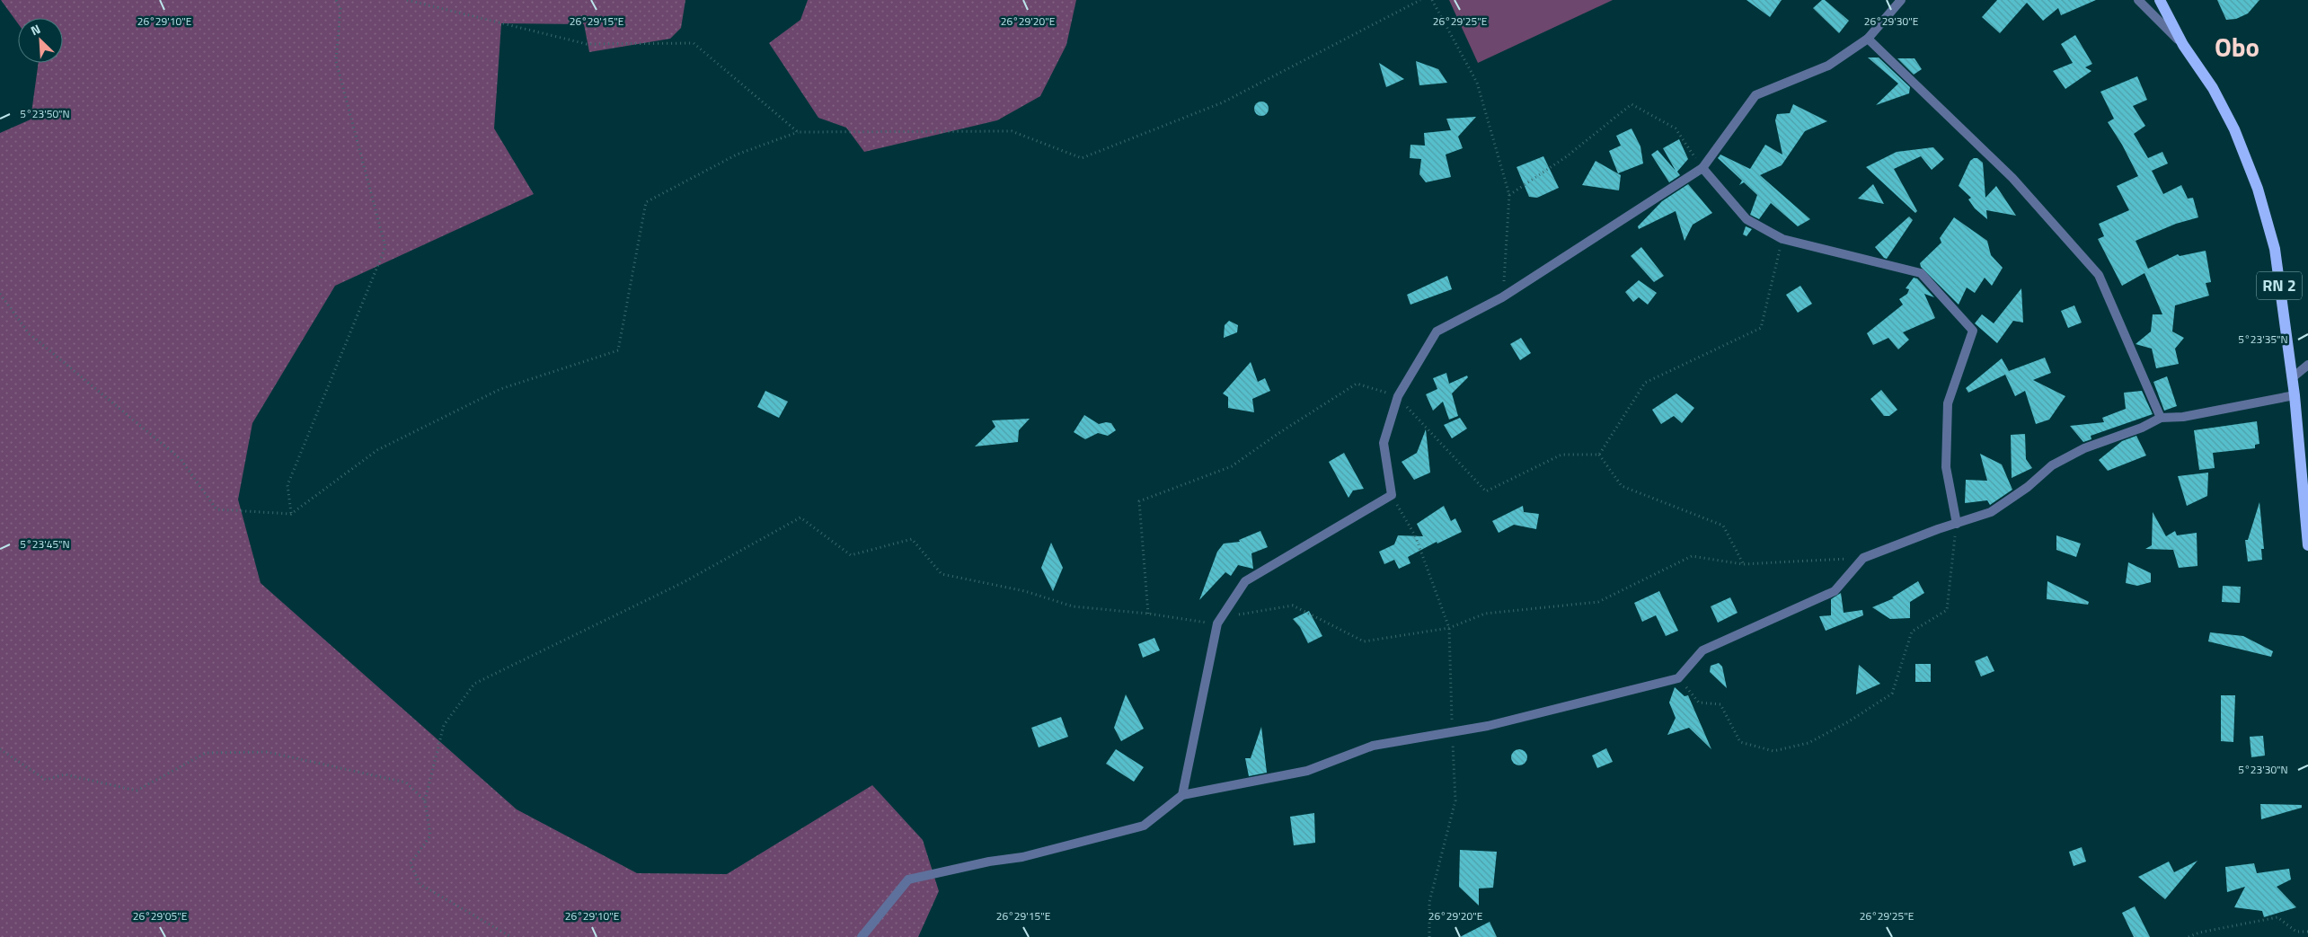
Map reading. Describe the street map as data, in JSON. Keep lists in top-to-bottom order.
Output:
{
  "streets": {
    "main road": ["RN 2"]
  },
  "districts": ["Obo"],
  "north": "top left",
  "coordinates": [
    "26°29'10\"E",
    "26°29'15\"E",
    "26°29'20\"E",
    "26°29'25\"E",
    "26°29'30\"E",
    "5°23'50\"N",
    "5°23'35\"N",
    "5°23'45\"N",
    "5°23'30\"N",
    "26°29'05\"E"
  ]
}
